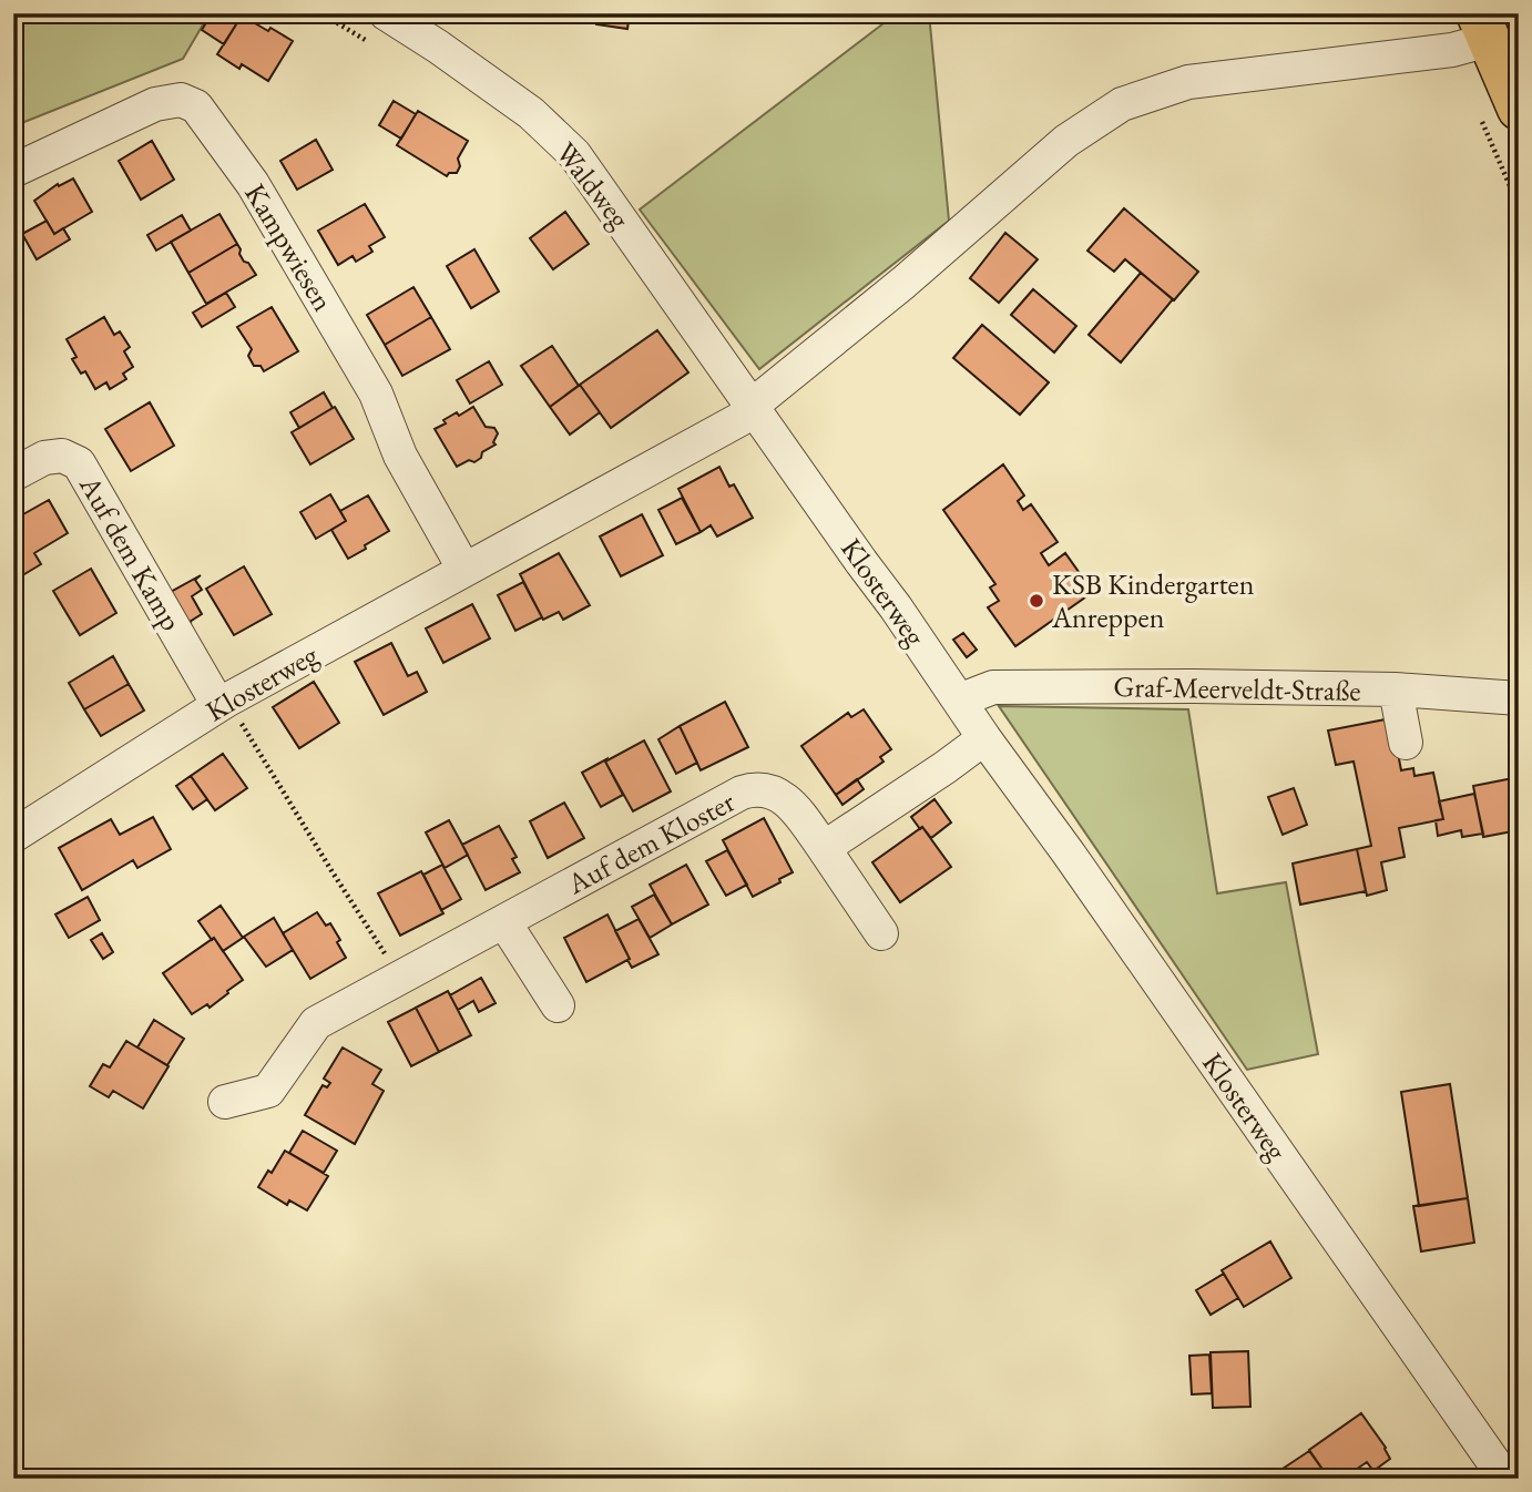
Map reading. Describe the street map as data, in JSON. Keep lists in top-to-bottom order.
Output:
{
  "streets": {
    "street": [
      "Waldweg",
      "Kampwiesen",
      "Auf dem Kamp",
      "Klosterweg",
      "Graf-Meerveldt-Straße",
      "Auf dem Kloster"
    ]
  },
  "crossings": [
    ["Waldweg", "Klosterweg"],
    ["Kampwiesen", "Klosterweg"],
    ["Auf dem Kamp", "Klosterweg"],
    ["Klosterweg", "Graf-Meerveldt-Straße"]
  ],
  "places": ["KSB Kindergarten Anreppen"]
}
